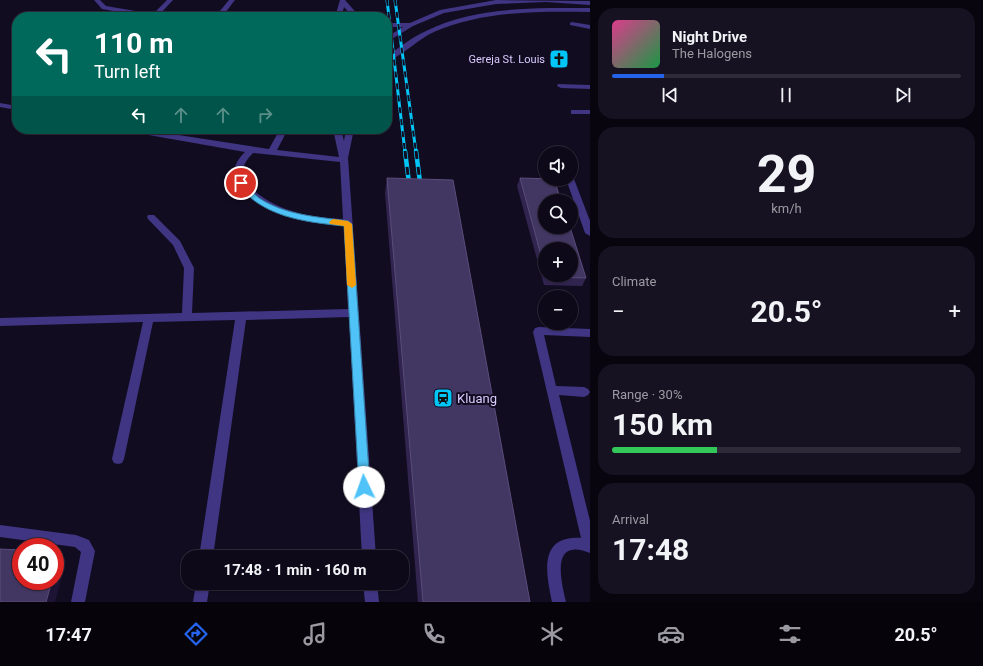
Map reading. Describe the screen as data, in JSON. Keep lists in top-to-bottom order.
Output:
{
  "places": {
    "church": ["Gereja St. Louis"],
    "station": ["Kluang"]
  },
  "page": {
    "turn": ["110 m", "Turn left"],
    "song": ["Night Drive", "The Halogens"],
    "tile": [
      ["29", "km/h"],
      "Climate",
      ["Range · 30%", "150 km"],
      ["Arrival", "17:48"]
    ],
    "map_buttons": ["+", "−"],
    "heat": ["−", "20.5°", "+"],
    "limit": "40",
    "trip": "17:48 · 1 min · 160 m",
    "tabs": ["17:47", "20.5°"]
  }
}
